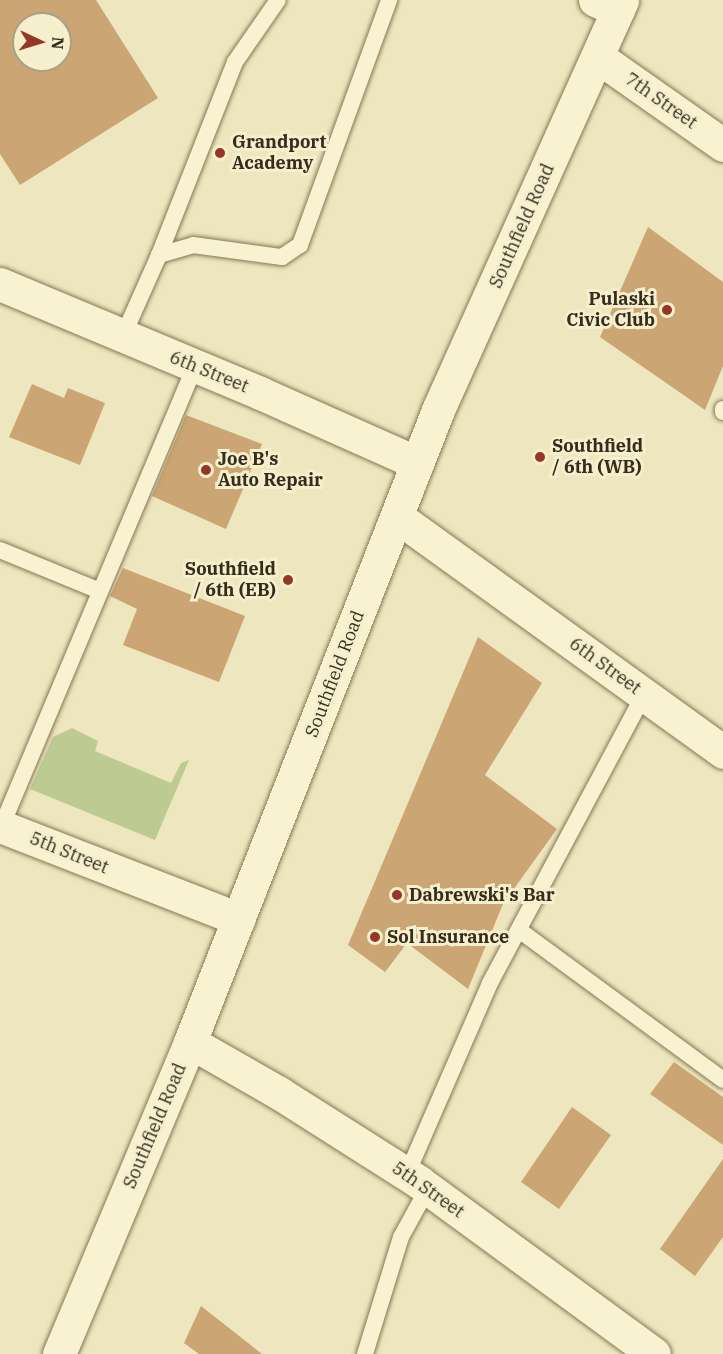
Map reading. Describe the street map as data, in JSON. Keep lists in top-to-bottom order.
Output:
{
  "streets": {
    "street": [
      "7th Street",
      "Southfield Road",
      "6th Street",
      "5th Street"
    ]
  },
  "crossings": [
    ["7th Street", "Southfield Road"],
    ["Southfield Road", "6th Street"],
    ["Southfield Road", "5th Street"]
  ],
  "places": [
    "Grandport Academy",
    "Pulaski Civic Club",
    "Southfield / 6th (WB)",
    "Joe B's Auto Repair",
    "Southfield / 6th (EB)",
    "Dabrewski's Bar",
    "Sol Insurance"
  ],
  "north": "right"
}
